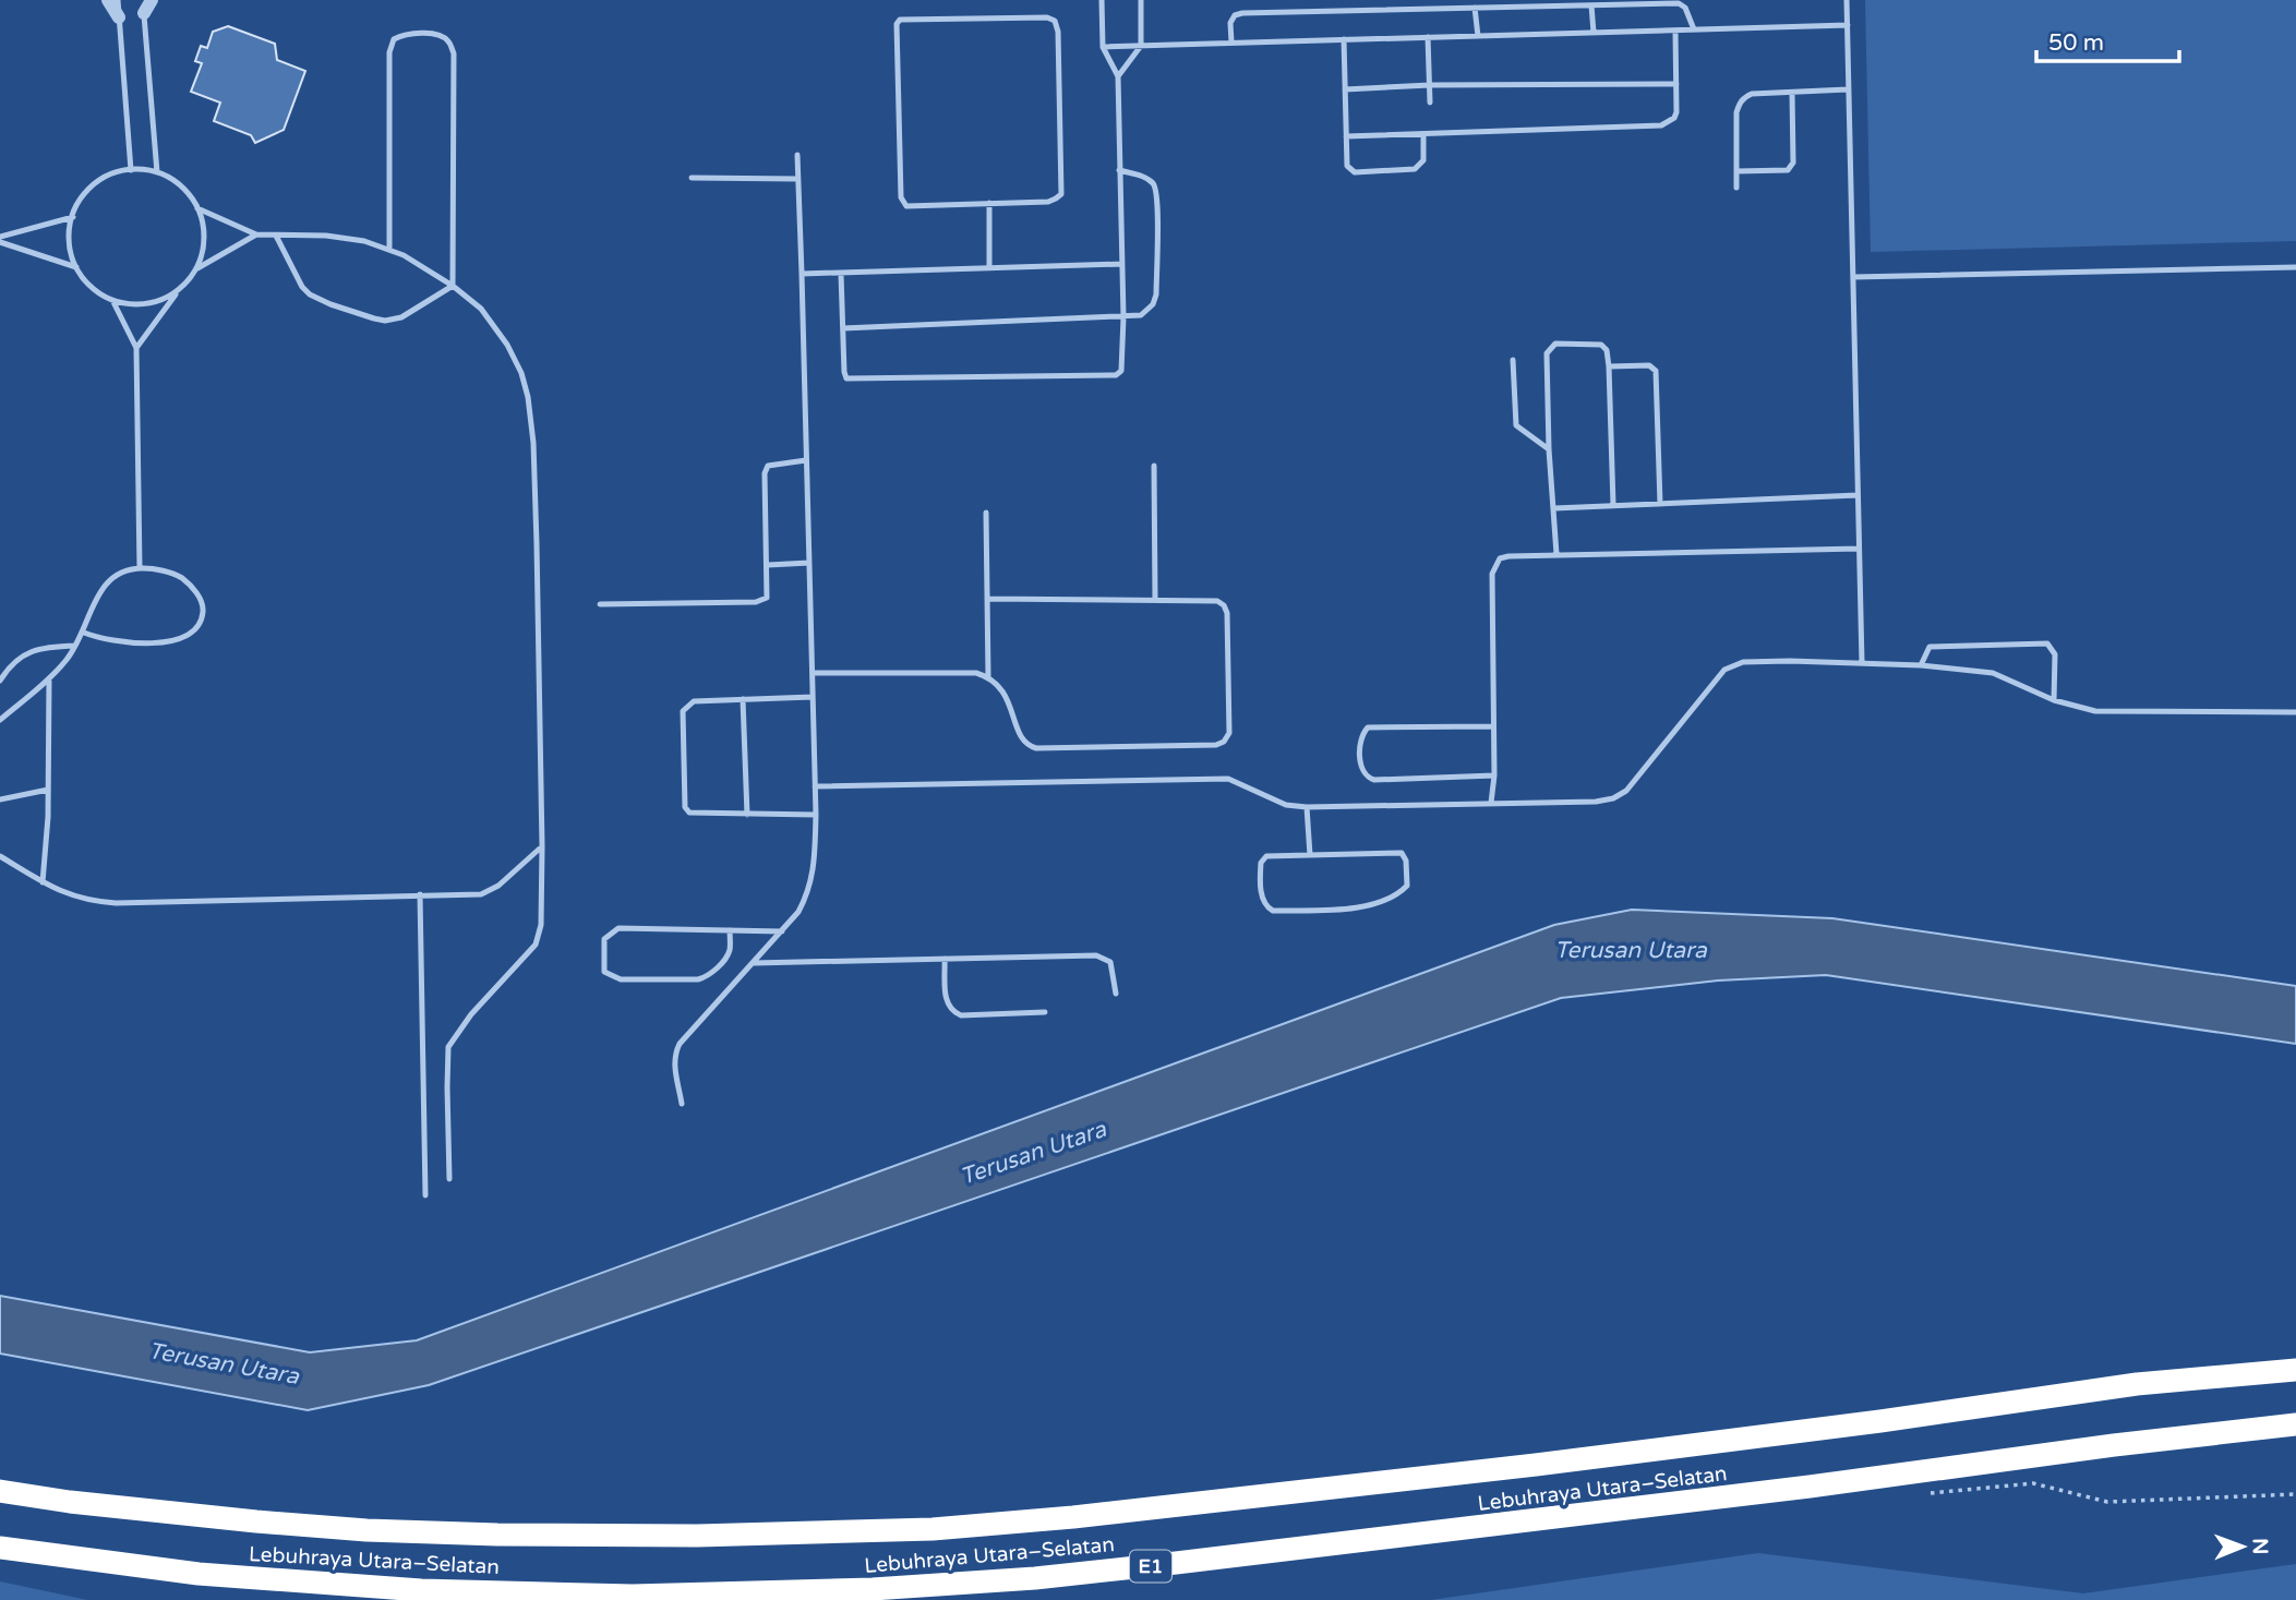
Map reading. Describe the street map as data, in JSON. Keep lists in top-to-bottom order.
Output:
{
  "streets": {
    "highway": ["Lebuhraya Utara–Selatan", "E1"]
  },
  "water": ["Terusan Utara"],
  "scale_bar": "50 m",
  "north": "right"
}
